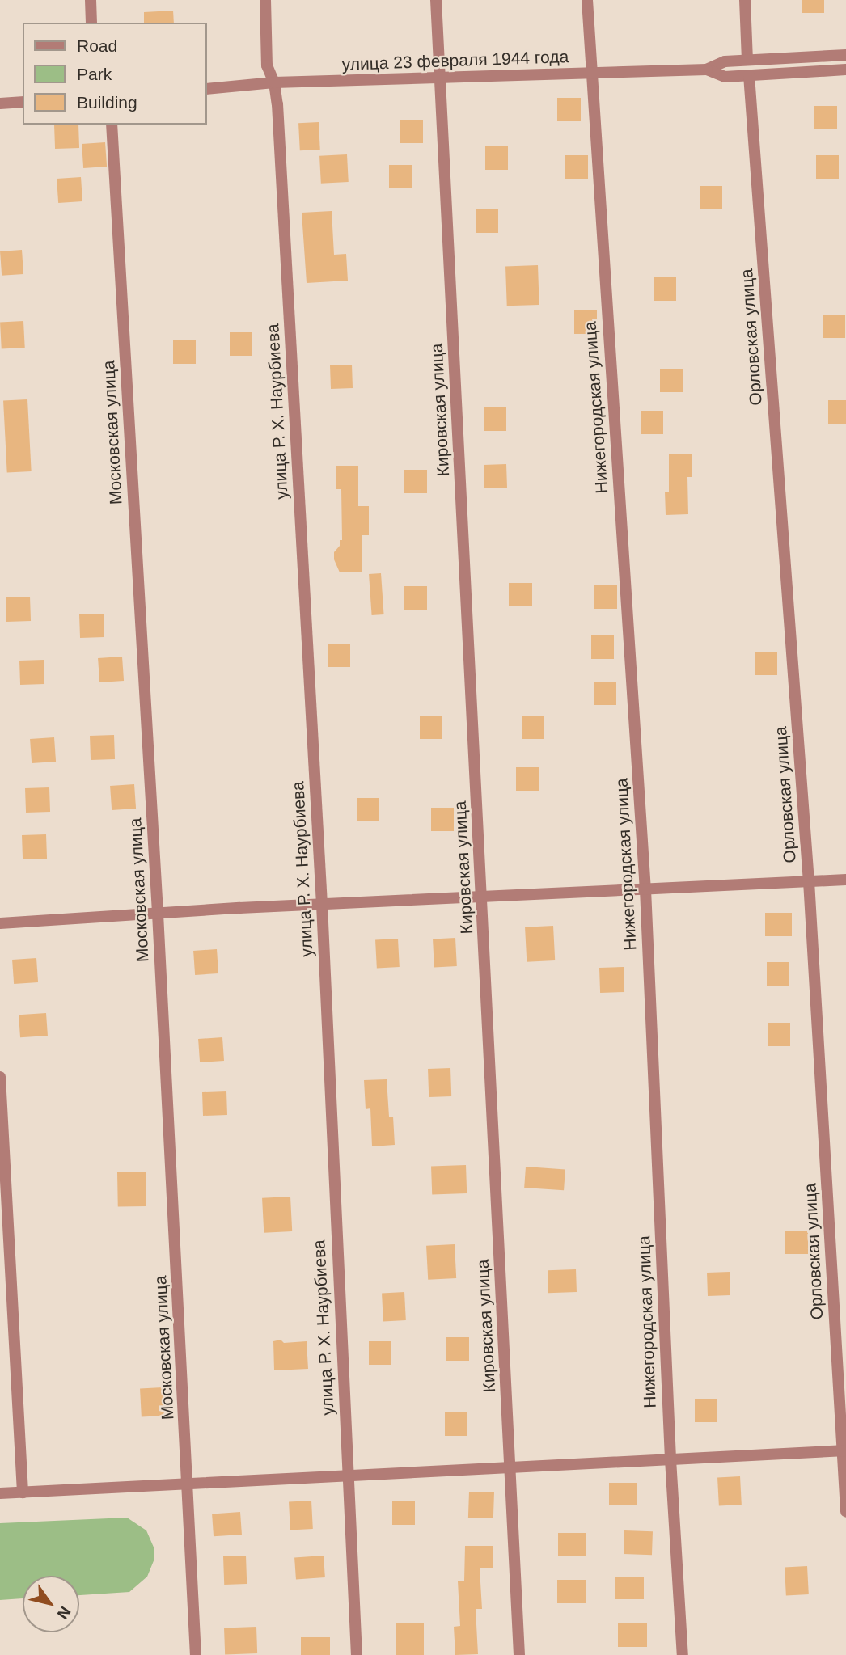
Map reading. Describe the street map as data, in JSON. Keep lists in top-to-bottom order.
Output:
{
  "streets": {
    "street": [
      "улица 23 февраля 1944 года",
      "Орловская улица",
      "Нижегородская улица",
      "Кировская улица",
      "улица Р. Х. Наурбиева",
      "Московская улица"
    ]
  },
  "crossings": [
    ["улица 23 февраля 1944 года", "Орловская улица"],
    ["улица 23 февраля 1944 года", "Нижегородская улица"],
    ["улица 23 февраля 1944 года", "Кировская улица"],
    ["улица 23 февраля 1944 года", "улица Р. Х. Наурбиева"]
  ],
  "legend": ["Road", "Park", "Building"],
  "north": "bottom right"
}
